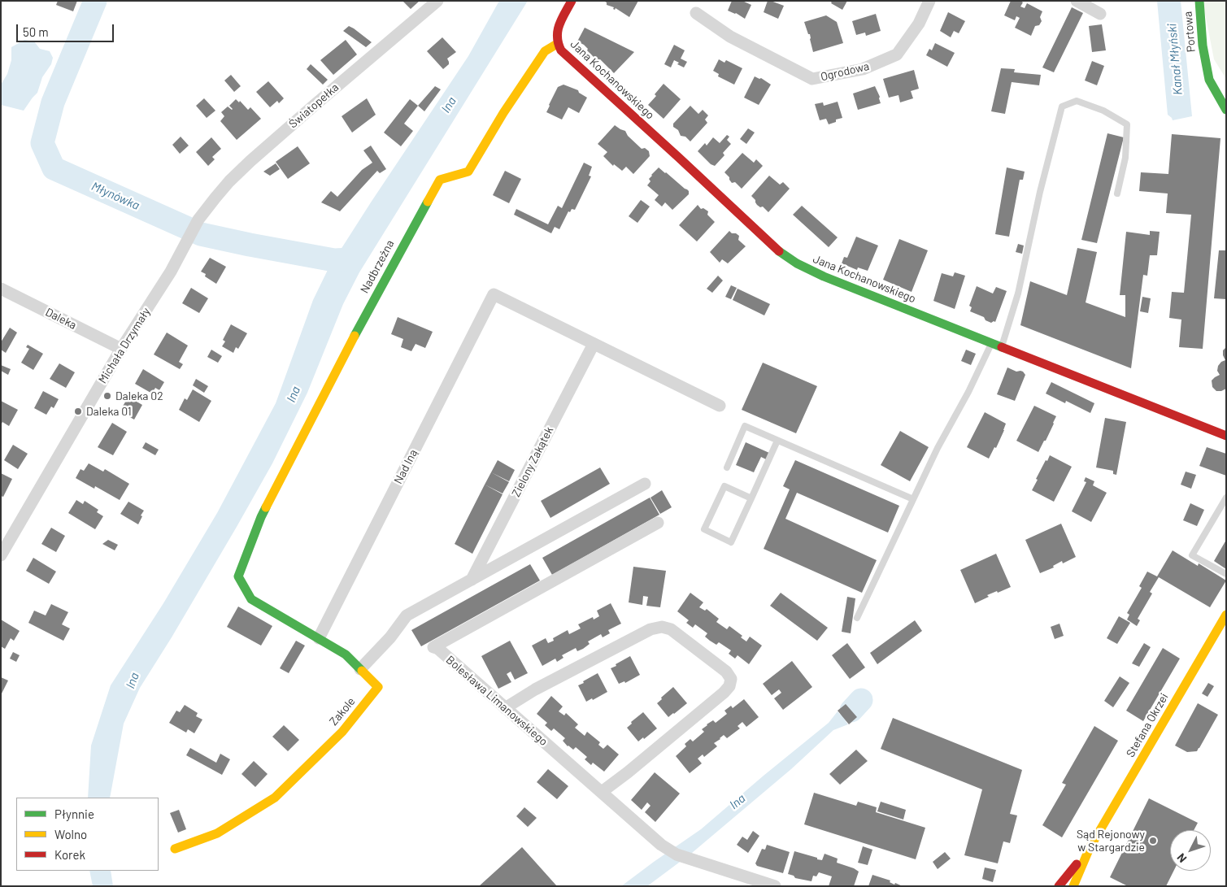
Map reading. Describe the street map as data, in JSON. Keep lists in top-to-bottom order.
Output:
{
  "streets": {
    "street": [
      "Portowa",
      "Ogrodowa",
      "Jana Kochanowskiego",
      "Światopełka",
      "Nadbrzeżna",
      "Daleka",
      "Michała Drzymały",
      "Zielony Zakątek",
      "Nad Iną",
      "Bolesława Limanowskiego",
      "Zakole",
      "Stefana Okrzei"
    ]
  },
  "crossings": [
    ["Jana Kochanowskiego", "Nadbrzeżna"],
    ["Światopełka", "Michała Drzymały"],
    ["Nadbrzeżna", "Zakole"],
    ["Daleka", "Michała Drzymały"],
    ["Zielony Zakątek", "Nad Iną"],
    ["Nad Iną", "Zakole"]
  ],
  "water": ["Kanał Młyński", "Ina", "Młynówka"],
  "places": ["Daleka 02", "Daleka 01", "Sąd Rejonowy w Stargardzie"],
  "legend": ["Płynnie", "Wolno", "Korek"],
  "scale_bar": "50 m",
  "north": "bottom left"
}
